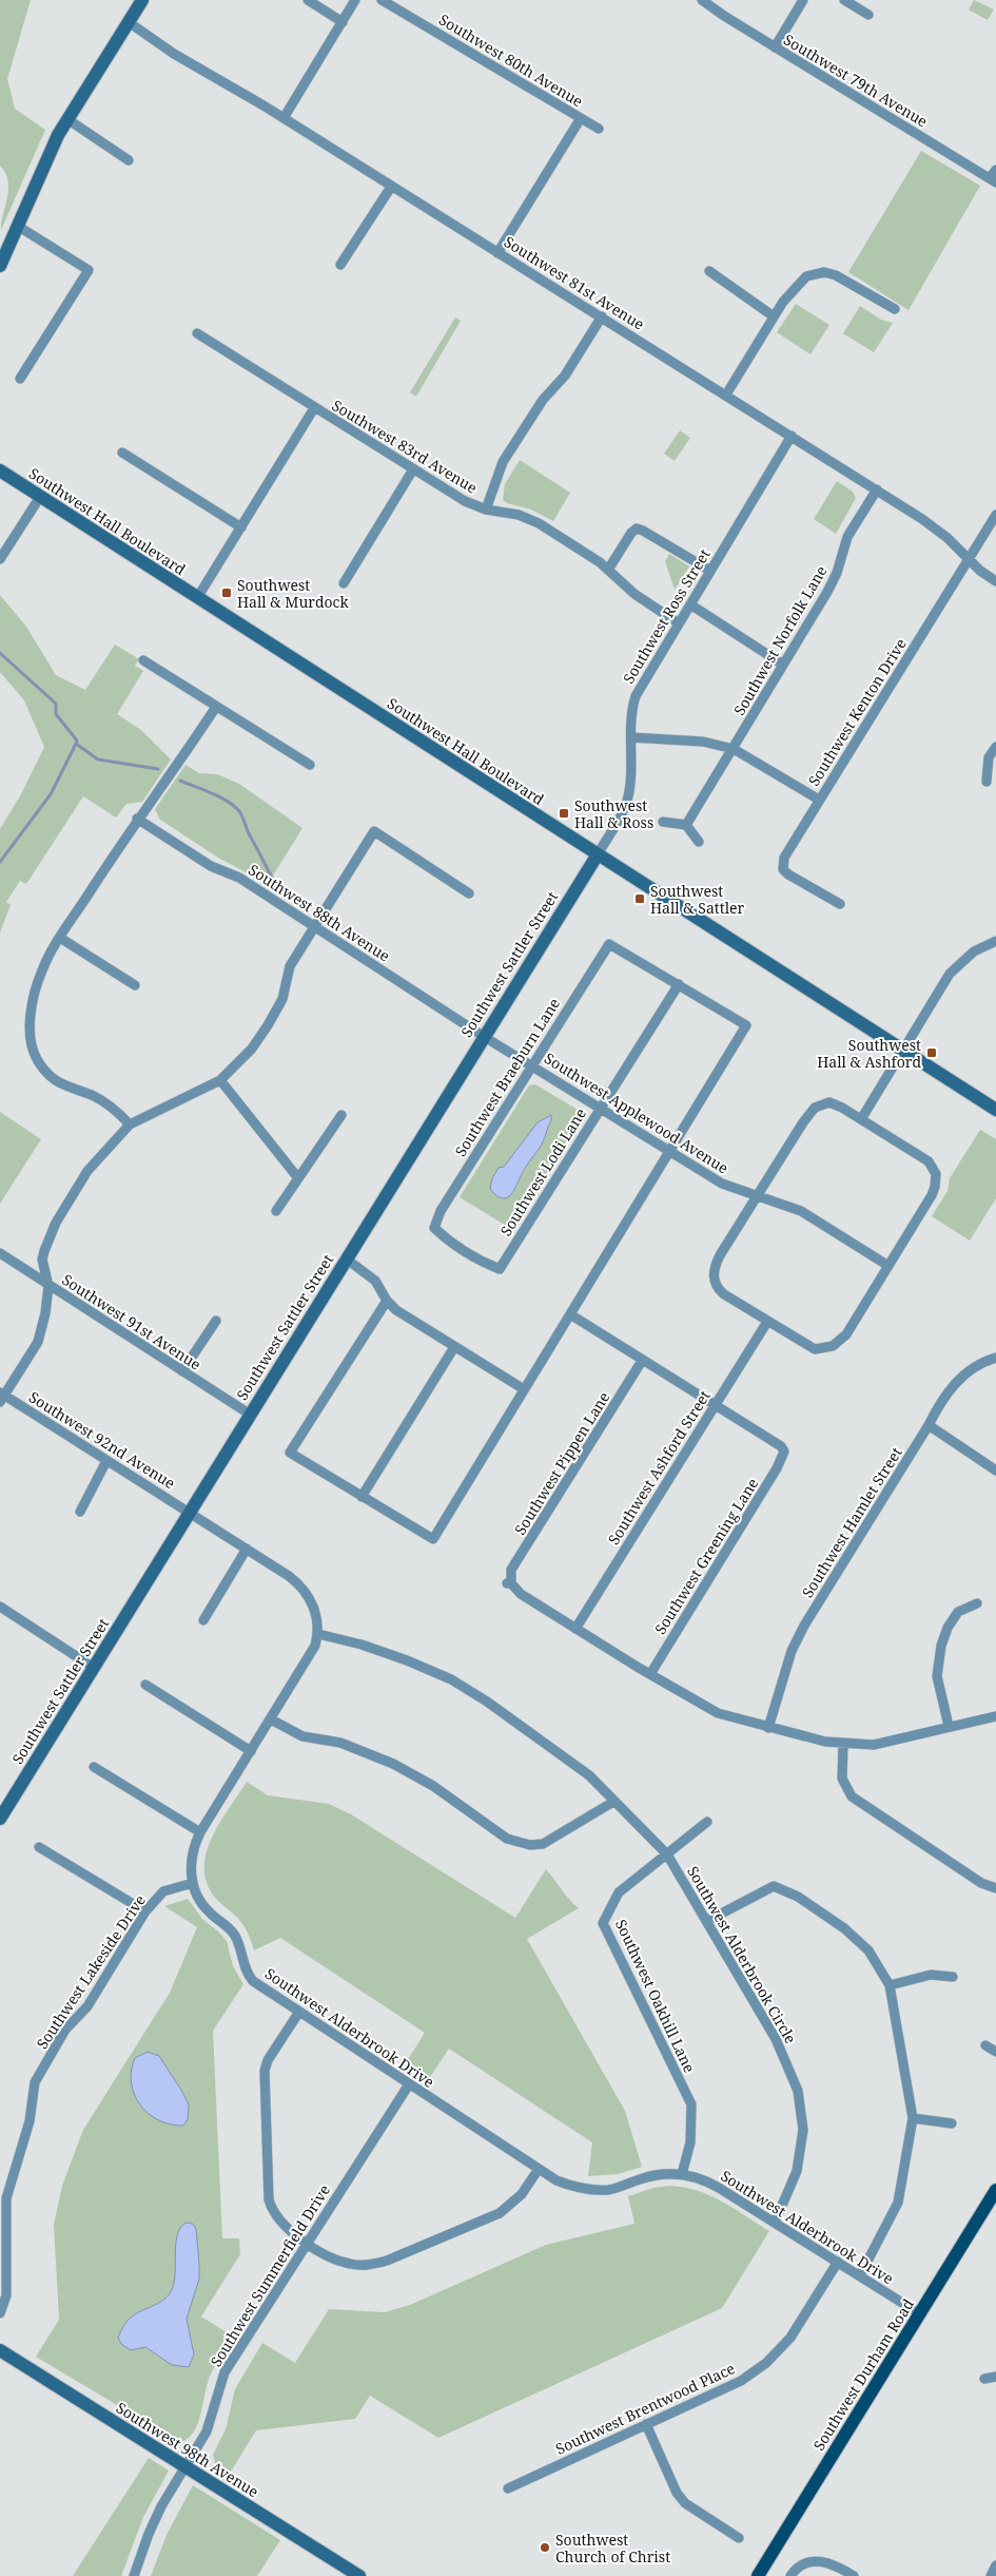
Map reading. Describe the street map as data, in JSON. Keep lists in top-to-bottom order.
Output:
{
  "streets": {
    "main road": ["Southwest Durham Road"],
    "street": [
      "Southwest 80th Avenue",
      "Southwest 79th Avenue",
      "Southwest 81st Avenue",
      "Southwest 83rd Avenue",
      "Southwest Hall Boulevard",
      "Southwest Ross Street",
      "Southwest Norfolk Lane",
      "Southwest Kenton Drive",
      "Southwest 88th Avenue",
      "Southwest Sattler Street",
      "Southwest Braeburn Lane",
      "Southwest Applewood Avenue",
      "Southwest Lodi Lane",
      "Southwest 91st Avenue",
      "Southwest 92nd Avenue",
      "Southwest Pippen Lane",
      "Southwest Ashford Street",
      "Southwest Hamlet Street",
      "Southwest Greening Lane",
      "Southwest Alderbrook Circle",
      "Southwest Lakeside Drive",
      "Southwest Oakhill Lane",
      "Southwest Alderbrook Drive",
      "Southwest Summerfield Drive",
      "Southwest Brentwood Place",
      "Southwest 98th Avenue"
    ]
  },
  "crossings": [
    ["Southwest 81st Avenue", "Southwest Ross Street"],
    ["Southwest 81st Avenue", "Southwest Norfolk Lane"],
    ["Southwest 81st Avenue", "Southwest Kenton Drive"],
    ["Southwest 83rd Avenue", "Southwest Ross Street"],
    ["Southwest Hall Boulevard", "Southwest Ross Street"],
    ["Southwest Hall Boulevard", "Southwest Sattler Street"],
    ["Southwest Ross Street", "Southwest Sattler Street"],
    ["Southwest 88th Avenue", "Southwest Sattler Street"],
    ["Southwest 88th Avenue", "Southwest Applewood Avenue"],
    ["Southwest Sattler Street", "Southwest Applewood Avenue"],
    ["Southwest Sattler Street", "Southwest 91st Avenue"],
    ["Southwest Sattler Street", "Southwest 92nd Avenue"],
    ["Southwest Braeburn Lane", "Southwest Applewood Avenue"],
    ["Southwest Braeburn Lane", "Southwest Lodi Lane"],
    ["Southwest Applewood Avenue", "Southwest Lodi Lane"],
    ["Southwest Pippen Lane", "Southwest Ashford Street"],
    ["Southwest Ashford Street", "Southwest Greening Lane"],
    ["Southwest Alderbrook Circle", "Southwest Oakhill Lane"],
    ["Southwest Alderbrook Circle", "Southwest Alderbrook Drive"],
    ["Southwest Lakeside Drive", "Southwest Alderbrook Drive"],
    ["Southwest Oakhill Lane", "Southwest Alderbrook Drive"],
    ["Southwest Alderbrook Drive", "Southwest Summerfield Drive"],
    ["Southwest Alderbrook Drive", "Southwest Durham Road"],
    ["Southwest Alderbrook Drive", "Southwest Brentwood Place"],
    ["Southwest Summerfield Drive", "Southwest 98th Avenue"]
  ],
  "places": {
    "transit": [
      "Southwest Hall & Murdock",
      "Southwest Hall & Ross",
      "Southwest Hall & Sattler",
      "Southwest Hall & Ashford"
    ],
    "other": ["Southwest Church of Christ"]
  }
}
